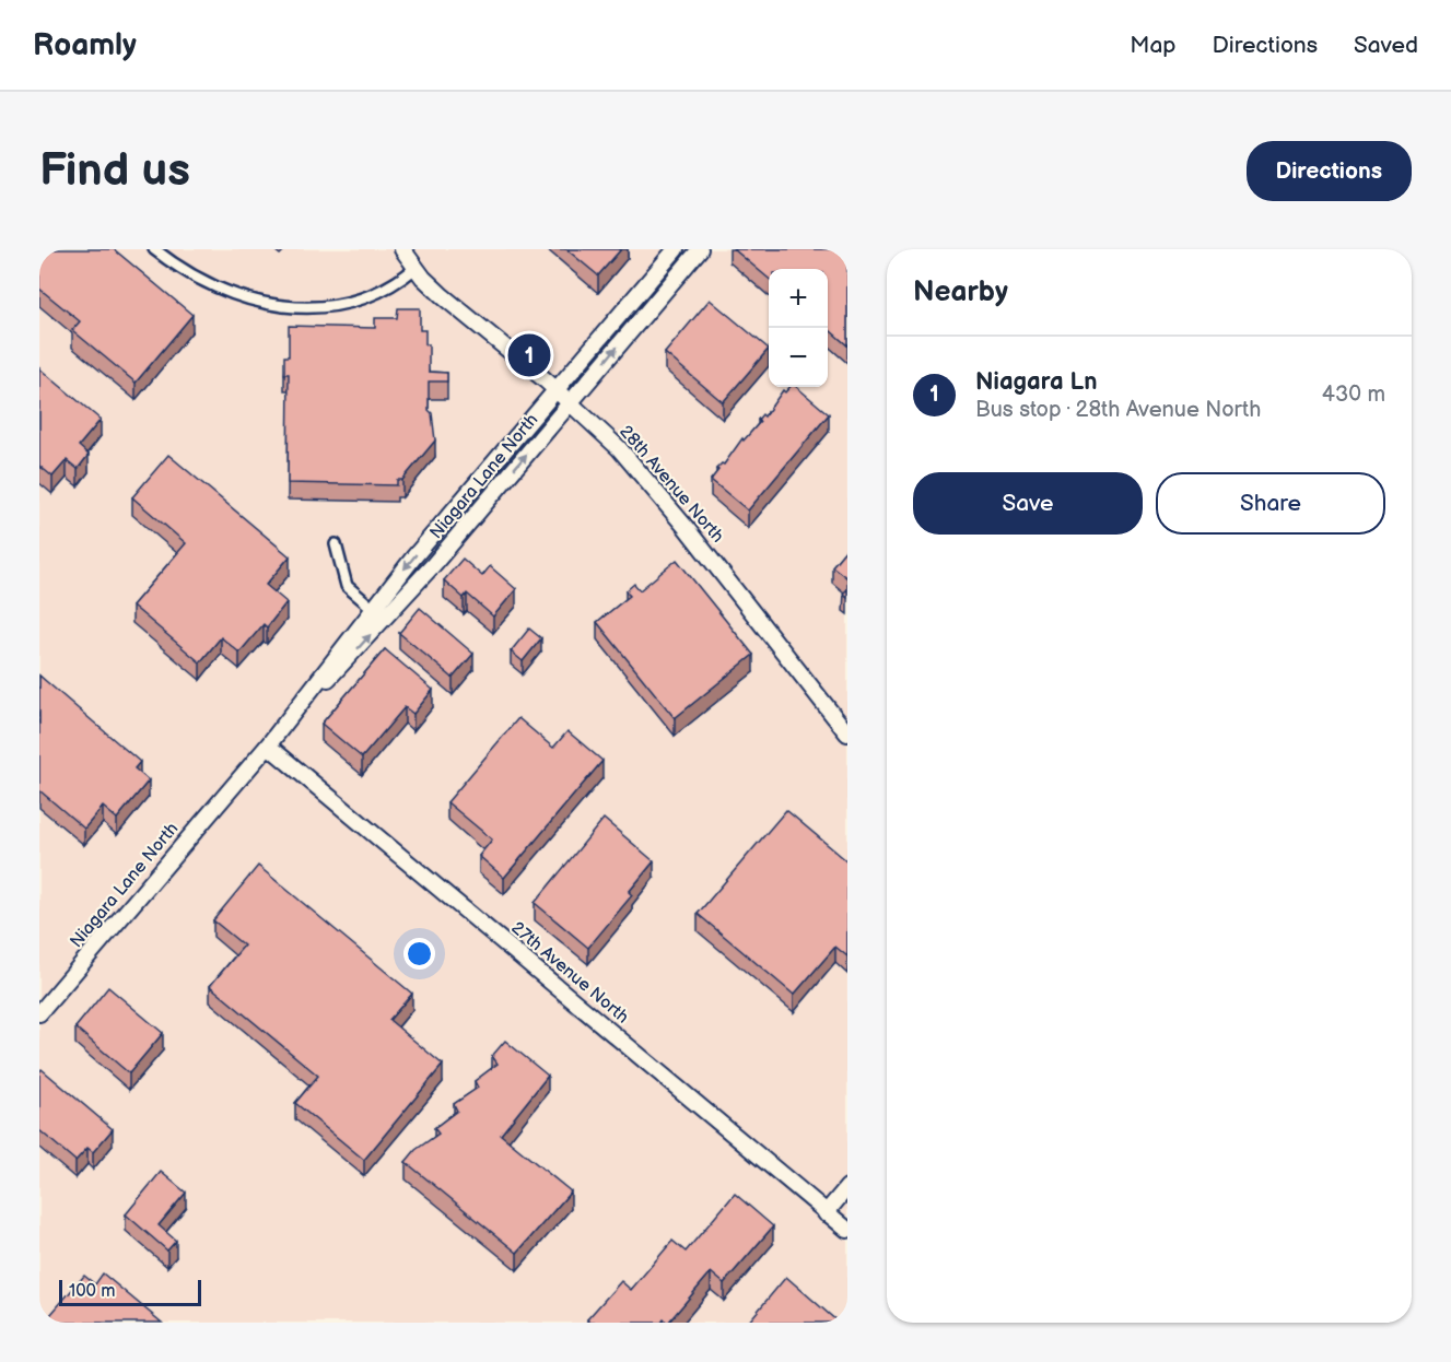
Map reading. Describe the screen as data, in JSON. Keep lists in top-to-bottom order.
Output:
{
  "streets": {
    "street": ["Niagara Lane North", "28th Avenue North", "27th Avenue North"]
  },
  "crossings": [
    ["Niagara Lane North", "28th Avenue North"],
    ["Niagara Lane North", "27th Avenue North"]
  ],
  "scale_bar": "100 m",
  "page": {
    "header": "Roamly",
    "nav": ["Map", "Directions", "Saved"],
    "buttons": [
      "Directions",
      ["Save", "Share"]
    ],
    "title": "Find us",
    "heading": "Nearby",
    "map_buttons": ["+", "−"],
    "pins": "1",
    "list": [
      {
        "mark": "1",
        "name": "Niagara Ln",
        "note": "Bus stop · 28th Avenue North",
        "value": "430 m"
      }
    ],
    "scale": "100 m"
  }
}
